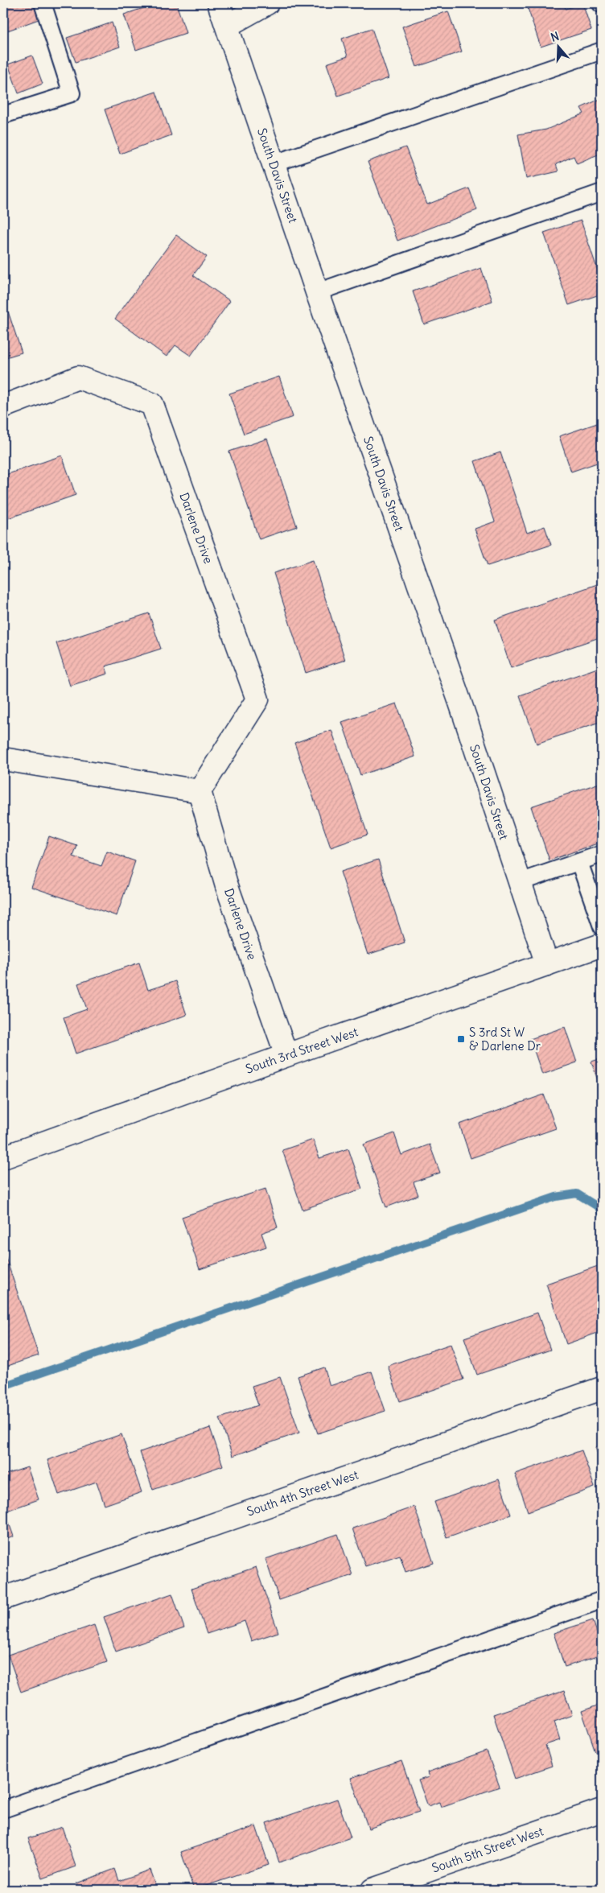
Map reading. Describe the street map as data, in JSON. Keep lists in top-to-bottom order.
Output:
{
  "streets": {
    "street": [
      "South Davis Street",
      "Darlene Drive",
      "South 3rd Street West",
      "South 4th Street West",
      "South 5th Street West"
    ]
  },
  "crossings": [
    ["South Davis Street", "South 3rd Street West"],
    ["Darlene Drive", "South 3rd Street West"]
  ],
  "places": {
    "transit": ["S 3rd St W & Darlene Dr"]
  },
  "north": "top"
}
